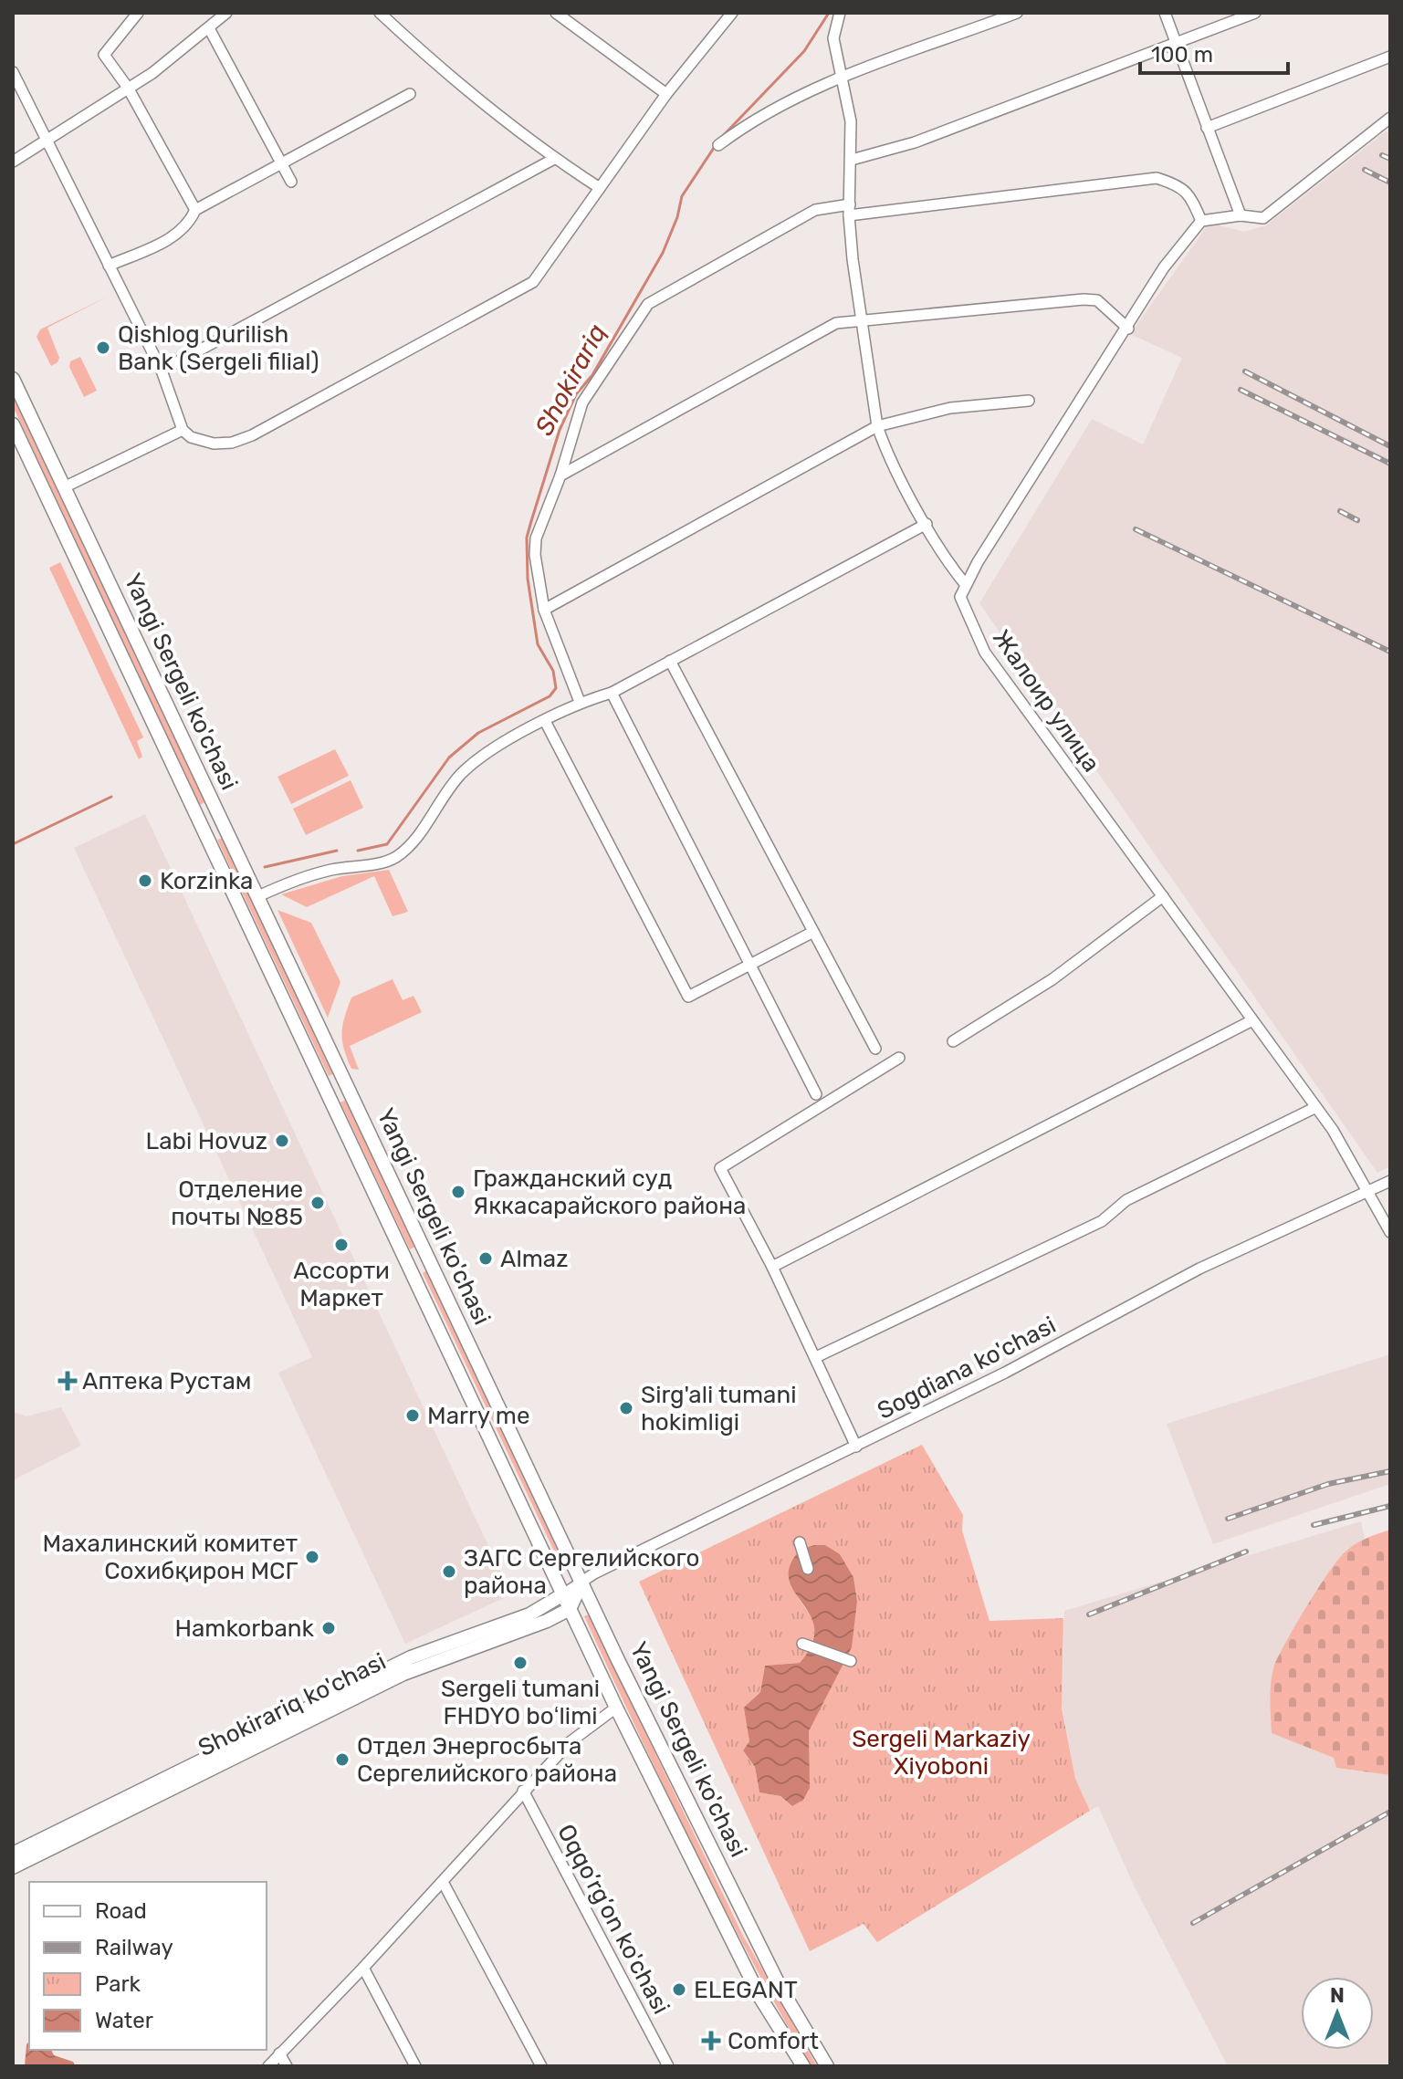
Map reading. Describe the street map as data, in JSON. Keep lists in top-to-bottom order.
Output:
{
  "streets": {
    "main road": ["Yangi Sergeli ko'chasi", "Shokirariq ko'chasi"],
    "street": ["Жалоир улица", "Sogdiana ko'chasi", "Oqqo’rg’on ko'chasi"]
  },
  "crossings": [
    ["Yangi Sergeli ko'chasi", "Sogdiana ko'chasi"],
    ["Yangi Sergeli ko'chasi", "Shokirariq ko'chasi"],
    ["Жалоир улица", "Sogdiana ko'chasi"],
    ["Sogdiana ko'chasi", "Shokirariq ko'chasi"]
  ],
  "water": ["Shokirariq"],
  "parks": ["Sergeli Markaziy Xiyoboni"],
  "places": {
    "other": [
      "Qishlog Qurilish Bank (Sergeli filial)",
      "Korzinka",
      "Labi Hovuz",
      "Гражданский суд Яккасарайского района",
      "Отделение почты №85",
      "Ассорти Маркет",
      "Almaz",
      "Sirg'ali tumani hokimligi",
      "Marry me",
      "Махалинский комитет Сохибқирон МСГ",
      "ЗАГС Сергелийского района",
      "Hamkorbank",
      "Sergeli tumani FHDYO boʻlimi",
      "Отдел Энергосбыта Сергелийского района",
      "ELEGANT"
    ],
    "health": ["Аптека Рустам", "Comfort"]
  },
  "legend": [
    "Road",
    "Railway",
    "Park",
    "Water"
  ],
  "scale_bar": "100 m",
  "north": "top"
}
